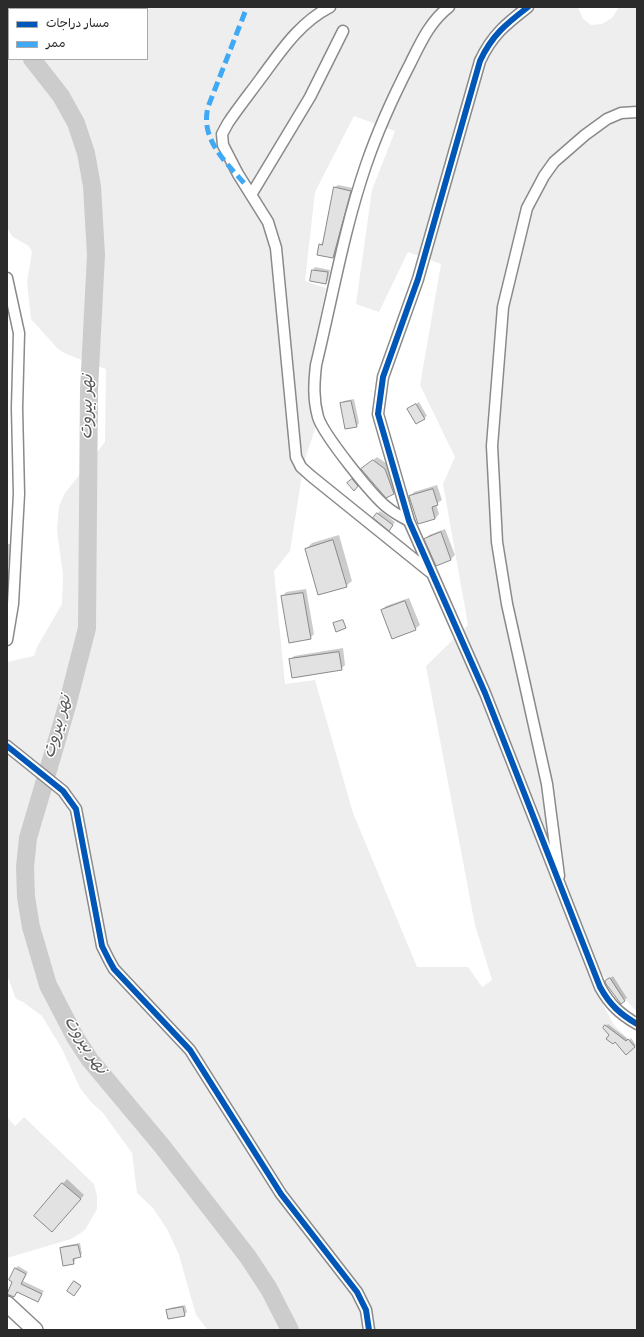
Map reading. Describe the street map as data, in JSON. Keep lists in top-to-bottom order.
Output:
{
  "water": ["نهر بيروت"],
  "legend": ["مسار دراجات", "ممر"]
}
